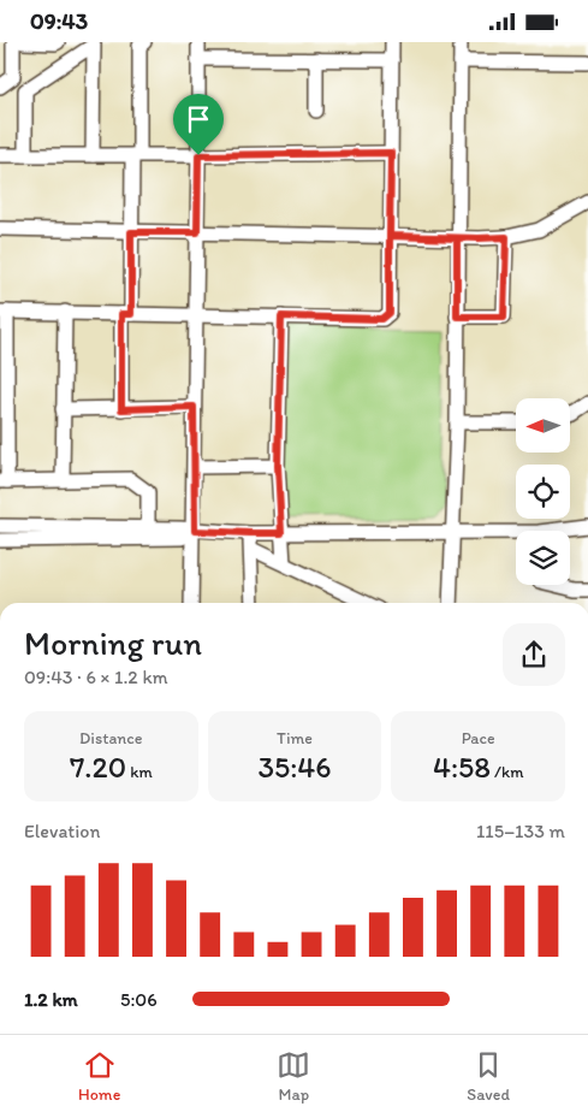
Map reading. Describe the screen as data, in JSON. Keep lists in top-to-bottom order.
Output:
{
  "north": "left",
  "page": {
    "status": "09:43",
    "heading": ["Morning run", "09:43 · 6 × 1.2 km"],
    "stats": [
      ["Distance", "7.20 km"],
      ["Time", "35:46"],
      ["Pace", "4:58 /km"]
    ],
    "chart": ["Elevation", "115–133 m"],
    "list": [
      {
        "name": "1.2 km",
        "note": "5:06"
      }
    ],
    "tabs": ["Home", "Map", "Saved"]
  }
}
